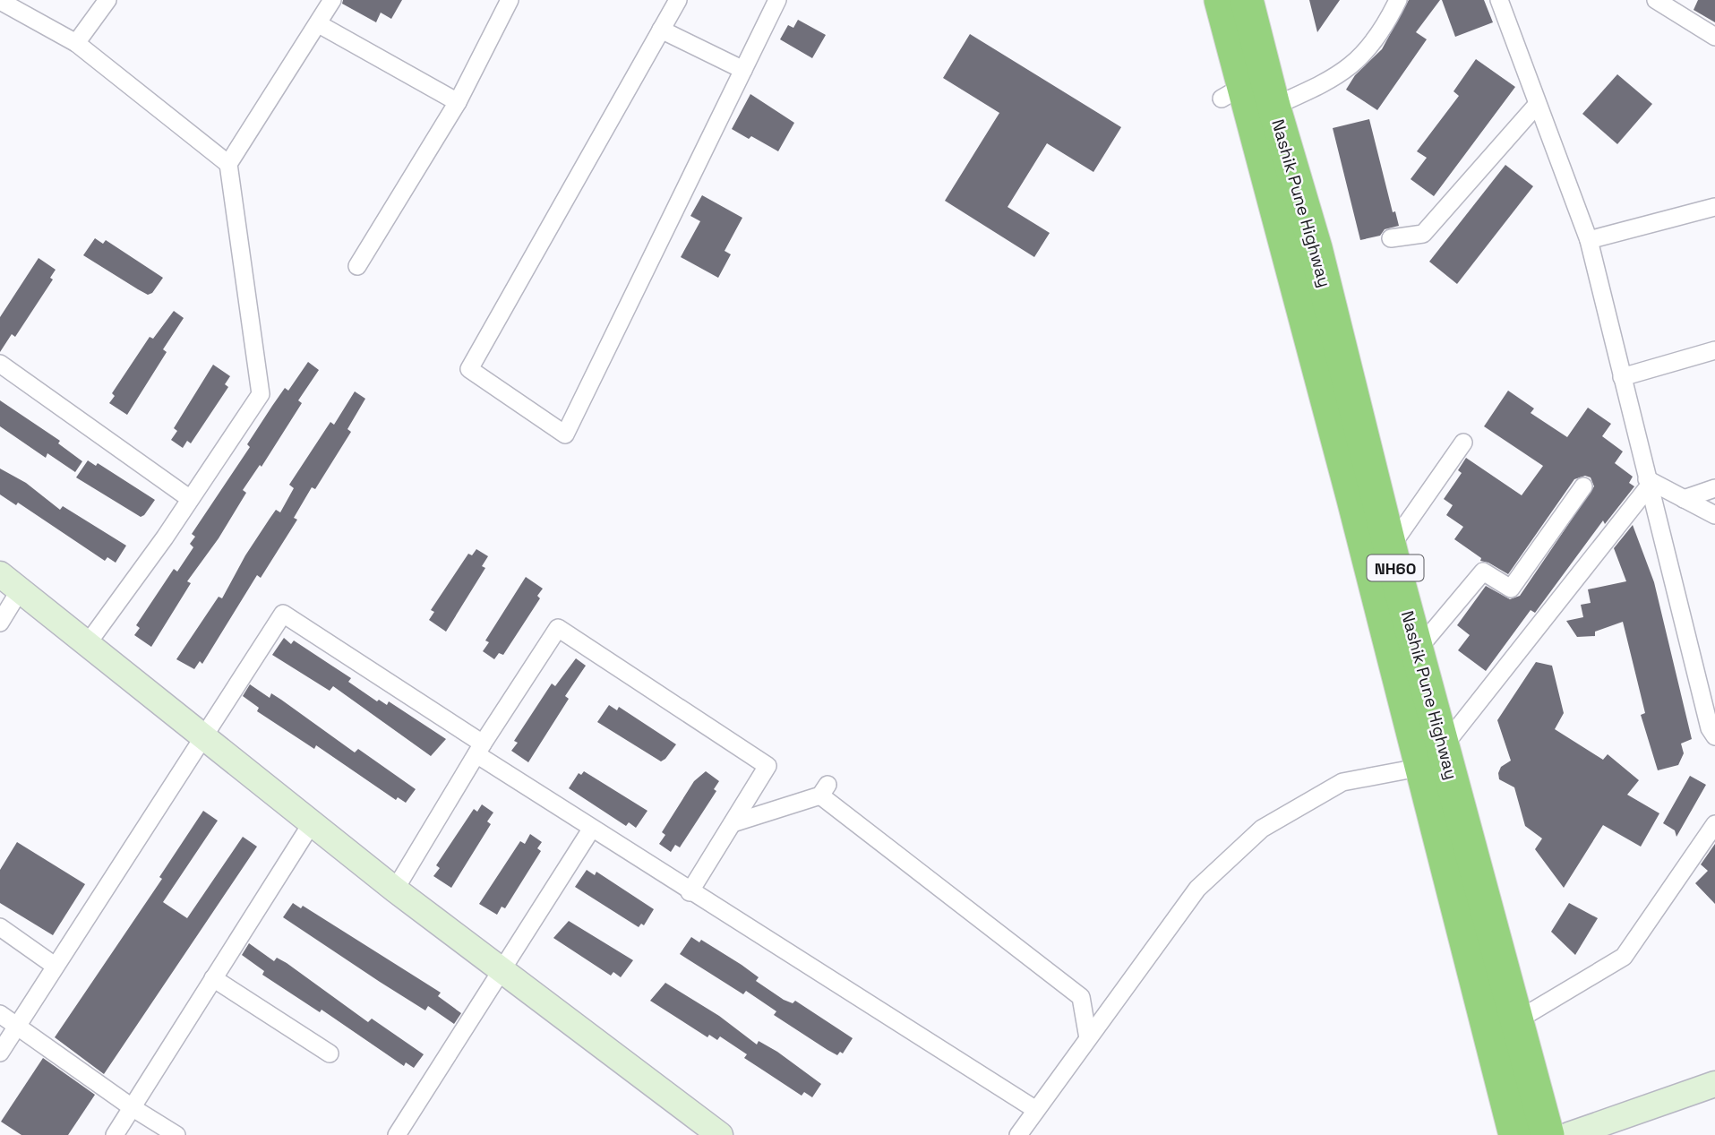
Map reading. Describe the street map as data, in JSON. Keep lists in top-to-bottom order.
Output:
{
  "streets": {
    "highway": ["Nashik Pune Highway", "NH60"]
  }
}
